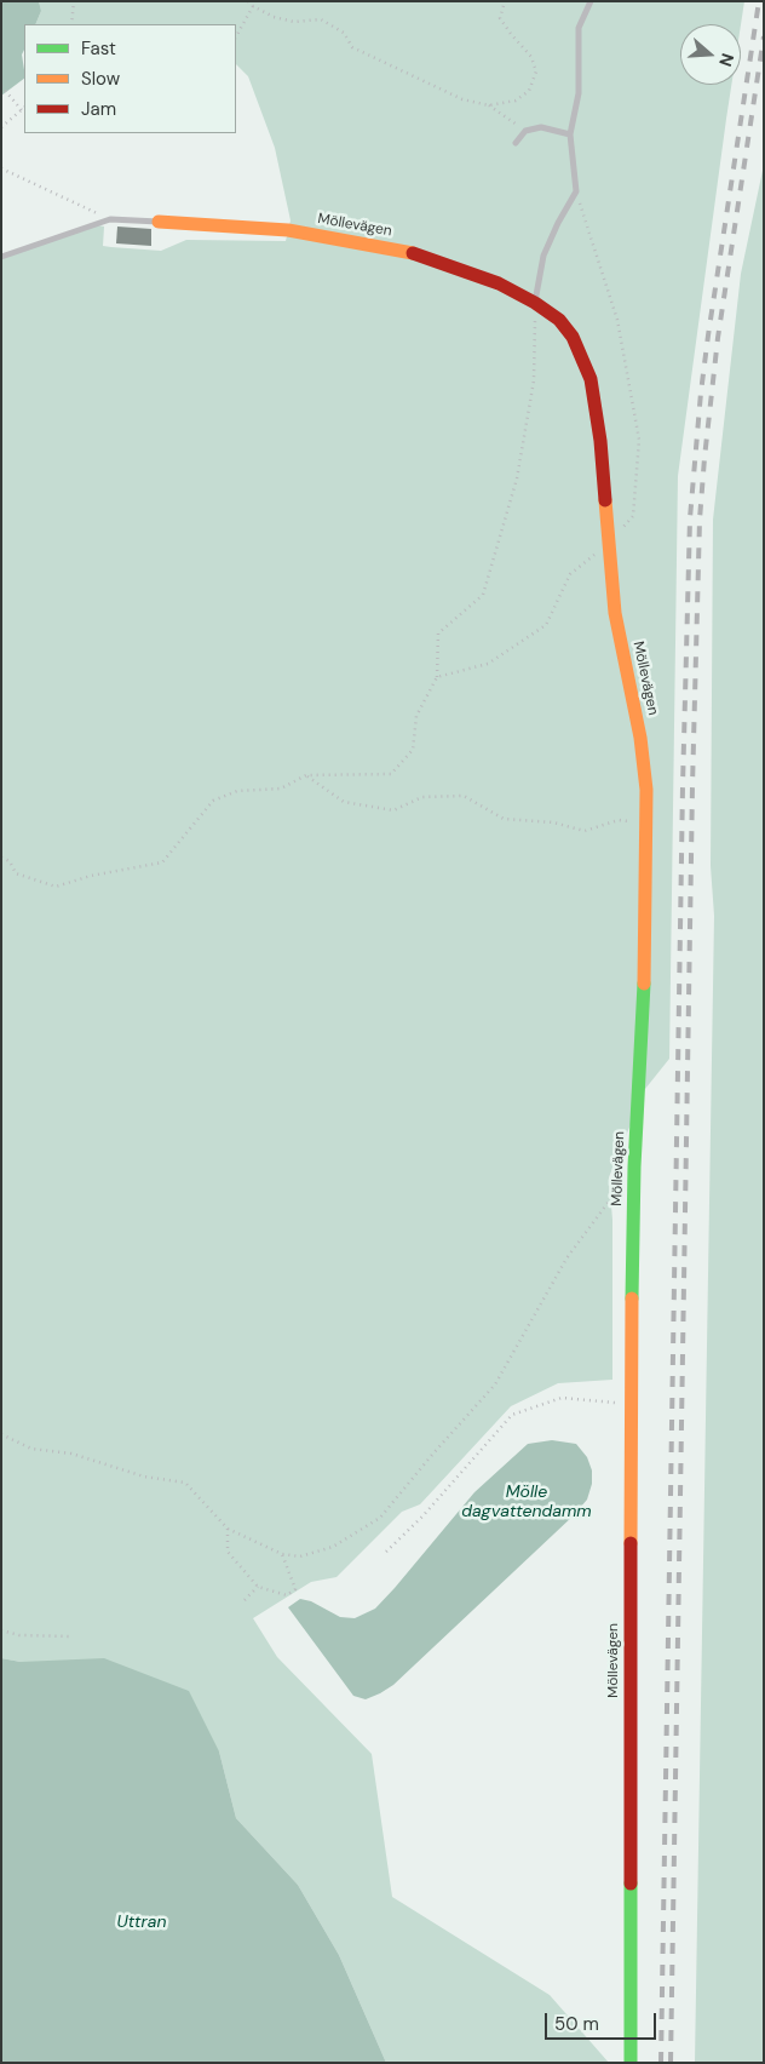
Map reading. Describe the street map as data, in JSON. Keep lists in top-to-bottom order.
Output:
{
  "streets": {
    "street": ["Möllevägen"]
  },
  "water": ["Mölle dagvattendamm", "Uttran"],
  "legend": ["Fast", "Slow", "Jam"],
  "scale_bar": "50 m",
  "north": "right"
}
